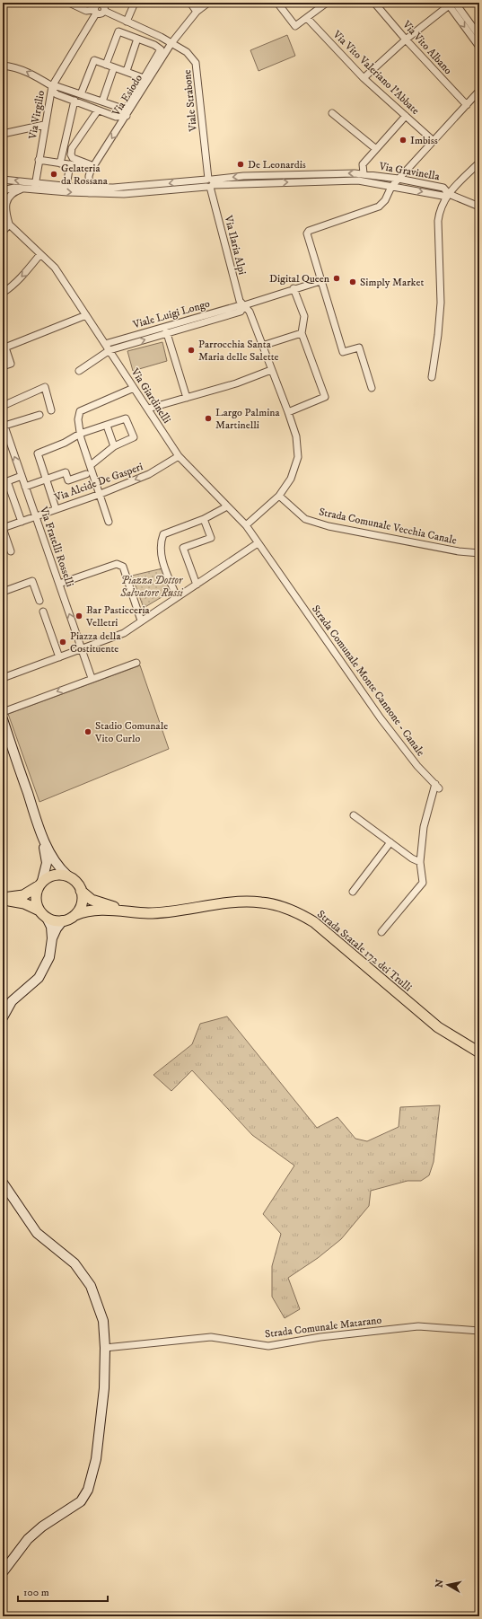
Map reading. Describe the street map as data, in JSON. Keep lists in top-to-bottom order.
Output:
{
  "streets": {
    "main road": ["Strada Statale 172 dei Trulli"],
    "street": [
      "Via Vito Albano",
      "Via Vito Valeriano l'Abbate",
      "Via Esiodo",
      "Viale Strabone",
      "Via Virgilio",
      "Via Gravinella",
      "Via Ilaria Alpi",
      "Viale Luigi Longo",
      "Via Giardinelli",
      "Via Alcide De Gasperi",
      "Strada Comunale Vecchia Canale",
      "Via Fratelli Rosselli",
      "Strada Comunale Monte Cannone - Canale",
      "Strada Comunale Matarano"
    ]
  },
  "crossings": [
    ["Via Esiodo", "Viale Strabone"],
    ["Via Esiodo", "Via Gravinella"],
    ["Viale Strabone", "Via Virgilio"],
    ["Viale Strabone", "Via Gravinella"],
    ["Viale Strabone", "Via Ilaria Alpi"],
    ["Via Virgilio", "Via Gravinella"],
    ["Via Gravinella", "Via Ilaria Alpi"],
    ["Via Ilaria Alpi", "Viale Luigi Longo"],
    ["Via Ilaria Alpi", "Via Giardinelli"],
    ["Via Ilaria Alpi", "Strada Comunale Vecchia Canale"],
    ["Viale Luigi Longo", "Via Giardinelli"],
    ["Via Giardinelli", "Via Alcide De Gasperi"],
    ["Via Giardinelli", "Strada Comunale Monte Cannone - Canale"],
    ["Via Alcide De Gasperi", "Via Fratelli Rosselli"]
  ],
  "parks": ["Piazza Dottor Salvatore Russi"],
  "places": [
    "Imbiss",
    "De Leonardis",
    "Gelateria da Rossana",
    "Digital Queen",
    "Simply Market",
    "Parrocchia Santa Maria delle Salette",
    "Largo Palmina Martinelli",
    "Bar Pasticceria Velletri",
    "Piazza della Costituente",
    "Stadio Comunale Vito Curlo"
  ],
  "scale_bar": "100 m",
  "north": "left"
}
